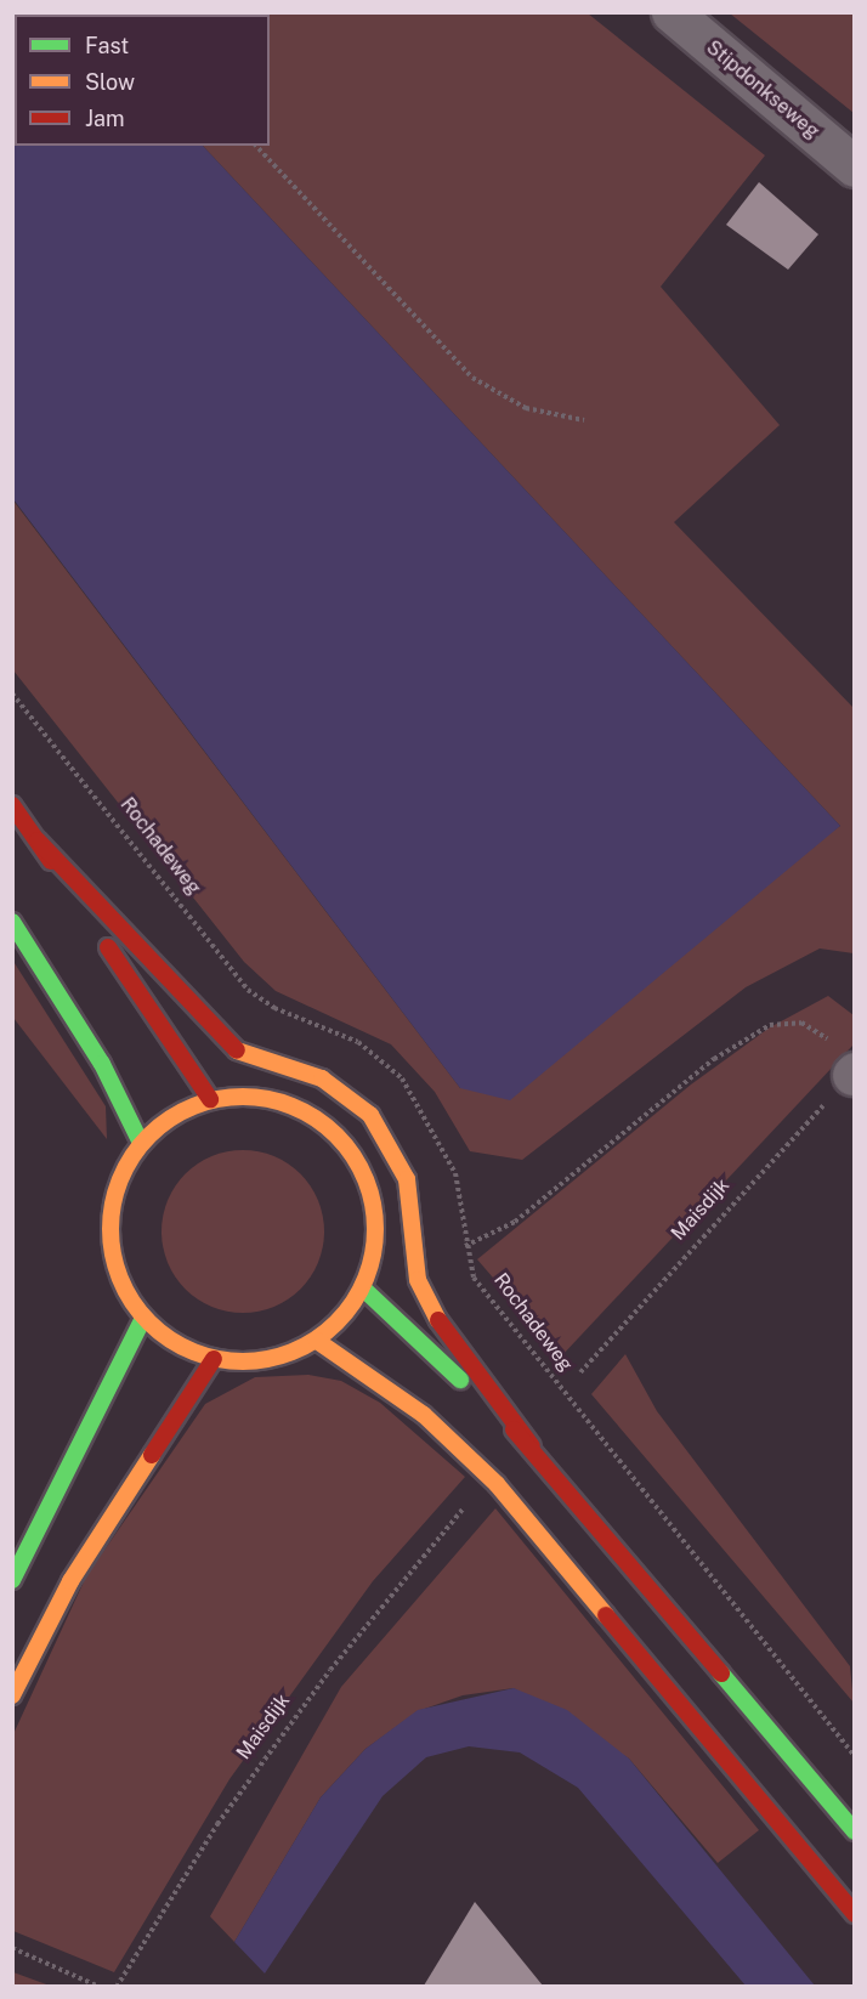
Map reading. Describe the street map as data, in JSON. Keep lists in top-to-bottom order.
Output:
{
  "streets": {
    "street": ["Stipdonkseweg"],
    "path": ["Rochadeweg", "Maisdijk"]
  },
  "legend": ["Fast", "Slow", "Jam"]
}
